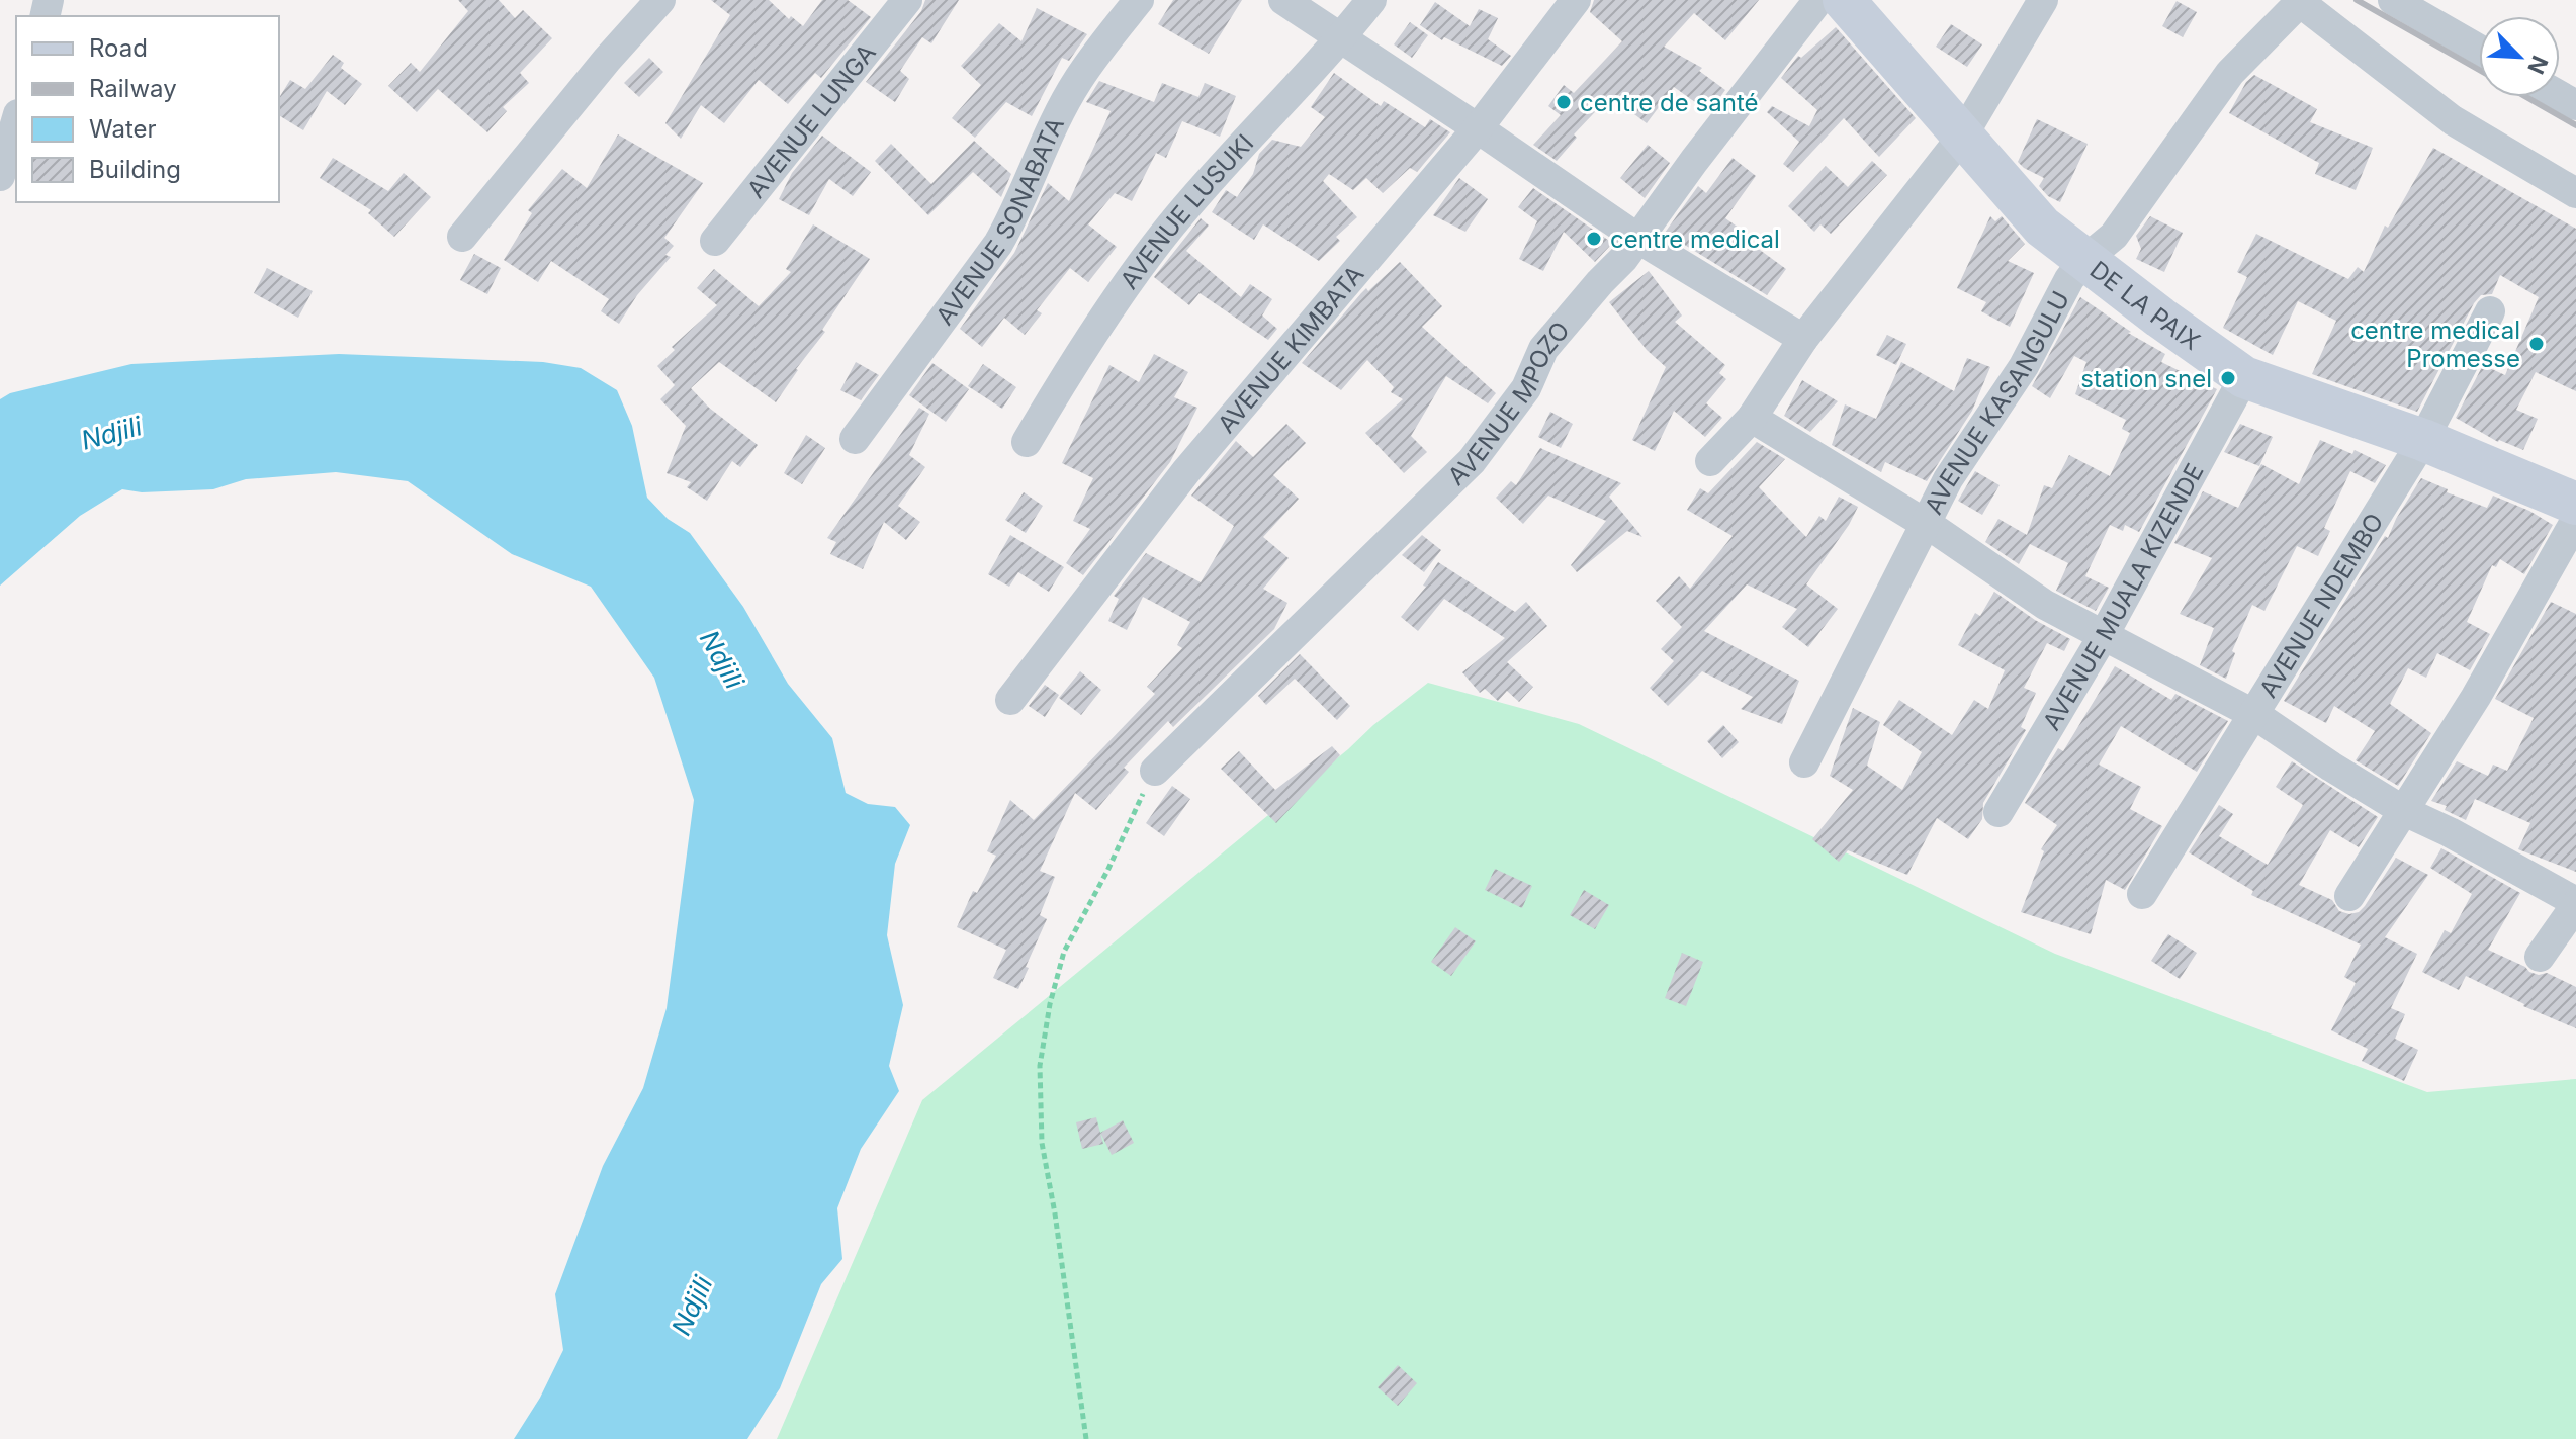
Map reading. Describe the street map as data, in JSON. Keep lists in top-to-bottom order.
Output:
{
  "streets": {
    "street": [
      "AVENUE LUNGA",
      "AVENUE LUSUKI",
      "AVENUE SONABATA",
      "DE LA PAIX",
      "AVENUE KIMBATA",
      "AVENUE KASANGULU",
      "AVENUE MPOZO",
      "AVENUE MUALA KIZENDE",
      "AVENUE NDEMBO"
    ]
  },
  "crossings": [
    ["DE LA PAIX", "AVENUE KASANGULU"],
    ["DE LA PAIX", "AVENUE MUALA KIZENDE"],
    ["DE LA PAIX", "AVENUE NDEMBO"]
  ],
  "water": ["Ndjili"],
  "places": [
    "centre de santé",
    "centre medical",
    "centre medical Promesse",
    "station snel"
  ],
  "legend": [
    "Road",
    "Railway",
    "Water",
    "Building"
  ],
  "north": "bottom right"
}
